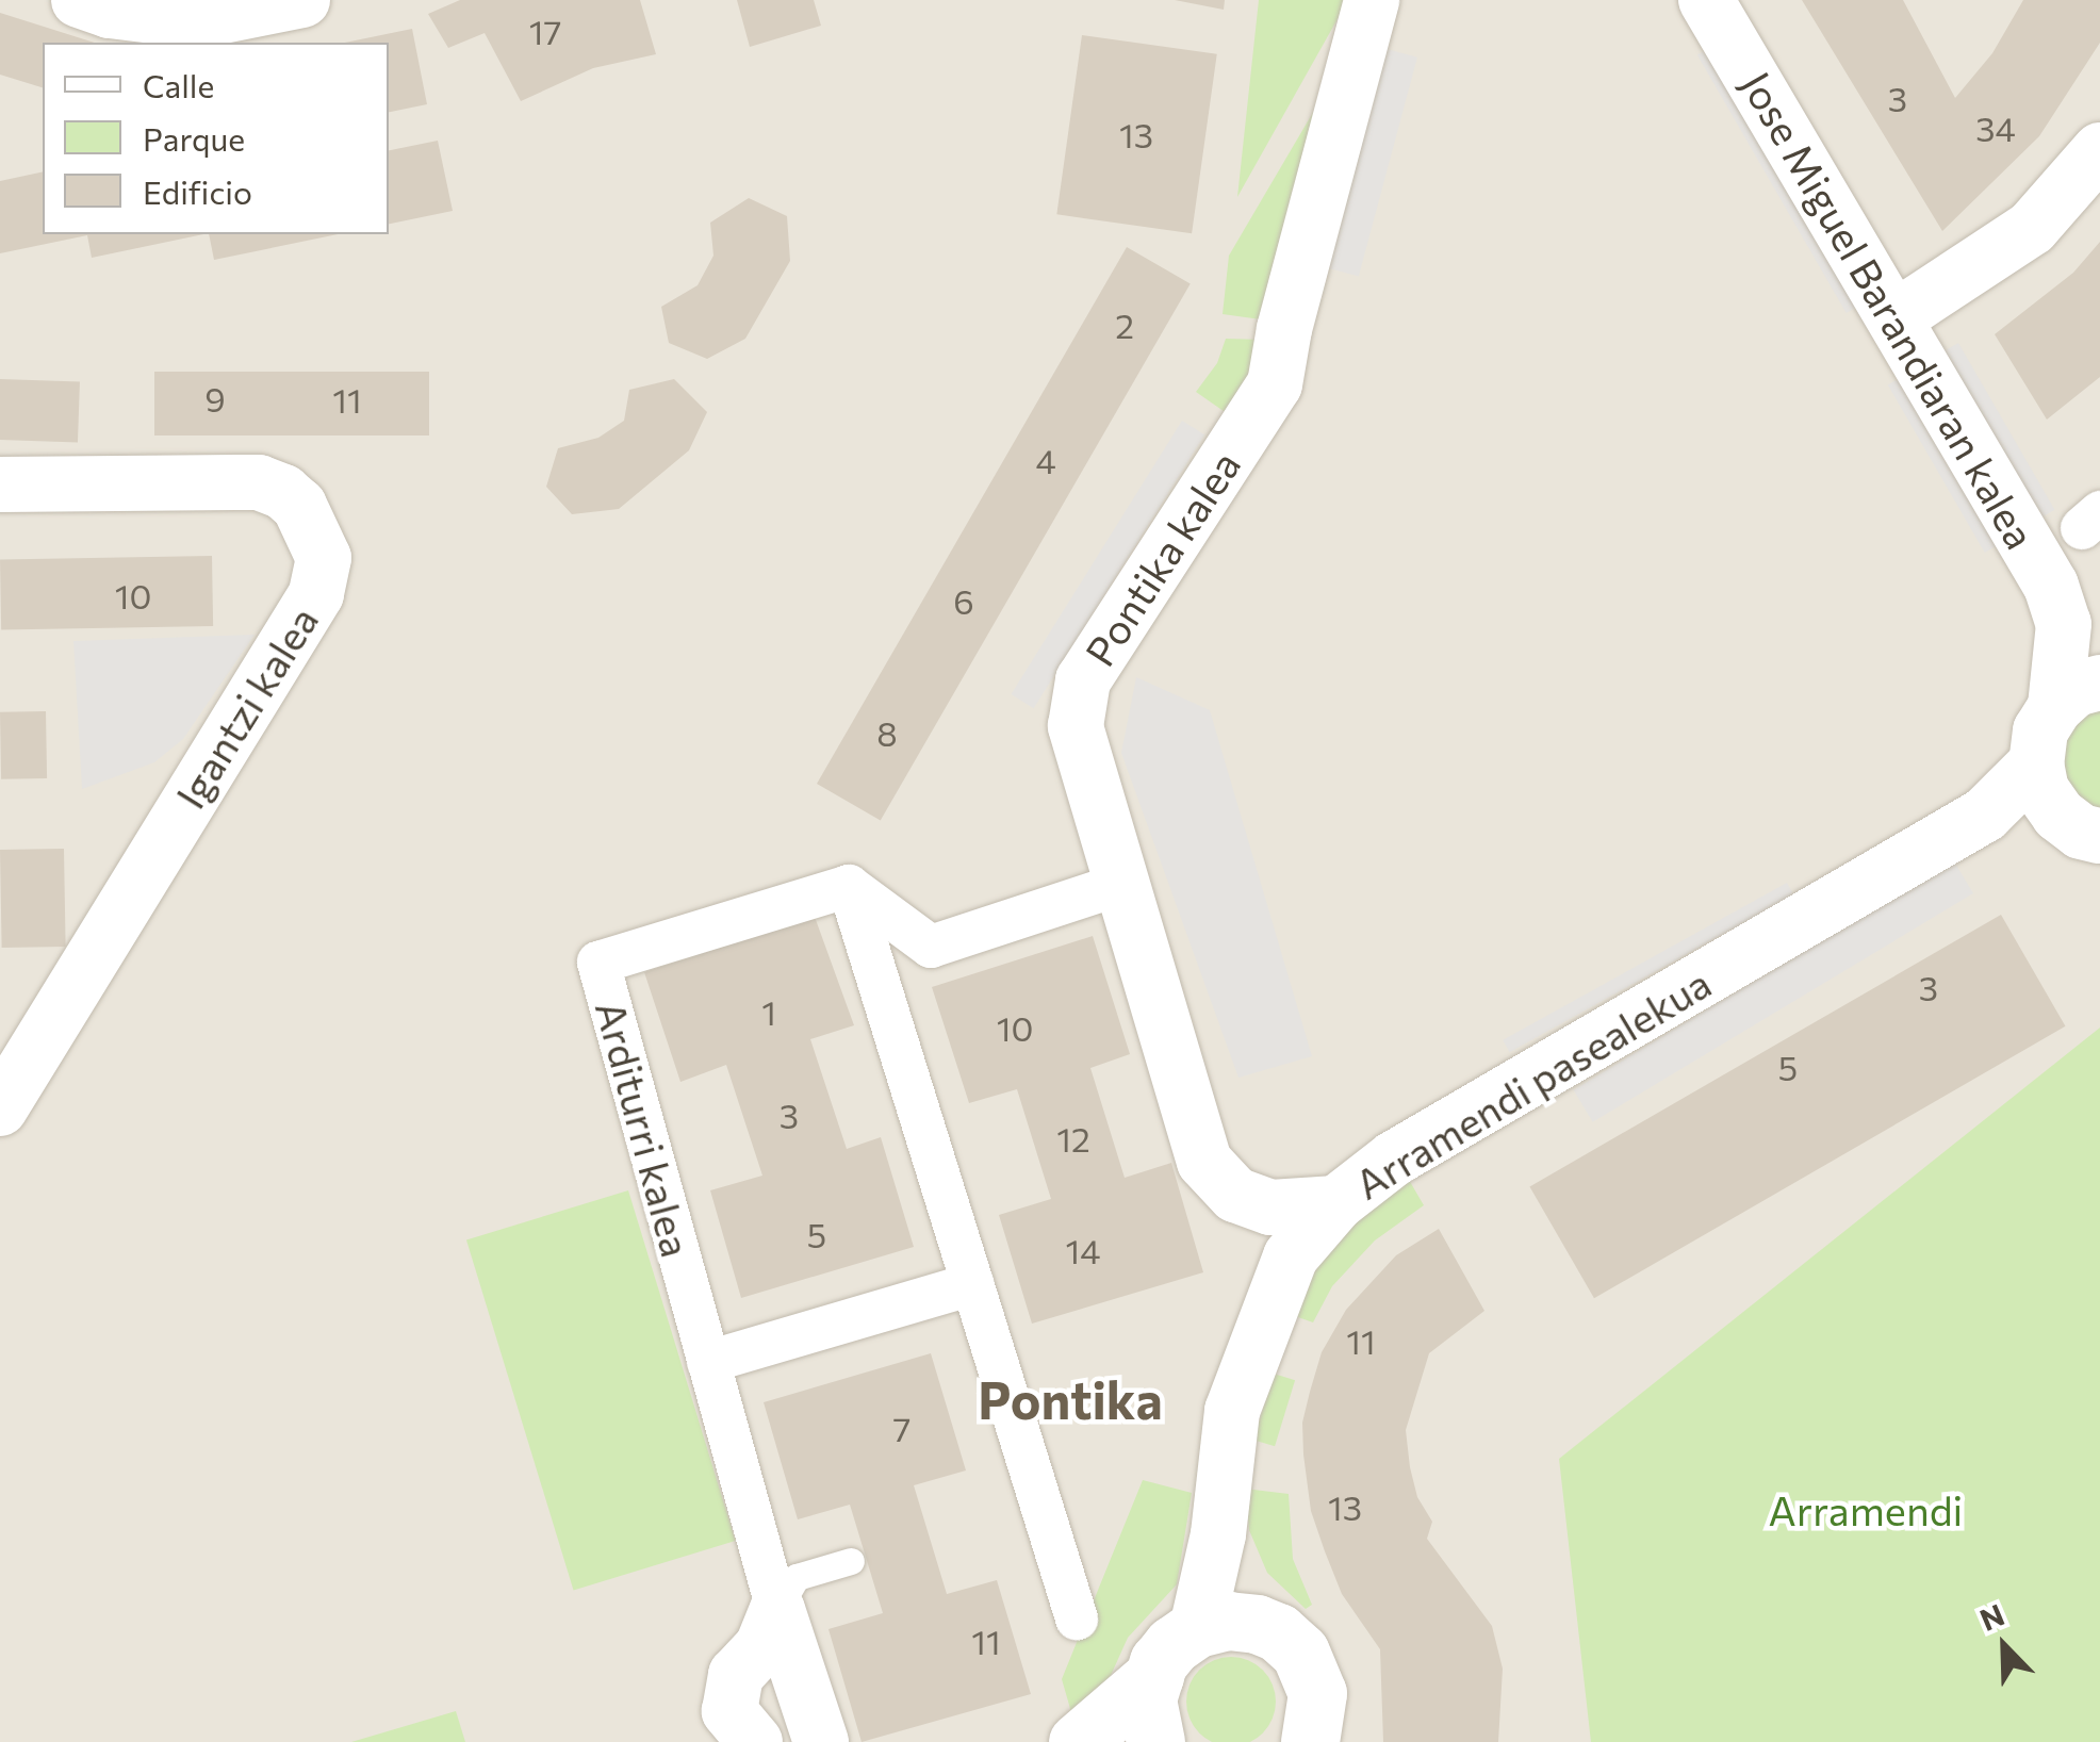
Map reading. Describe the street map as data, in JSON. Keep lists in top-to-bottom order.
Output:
{
  "streets": {
    "street": [
      "Jose Miguel Barandiaran kalea",
      "Pontika kalea",
      "Igantzi kalea",
      "Arramendi pasealekua",
      "Arditurri kalea"
    ]
  },
  "crossings": [
    ["Pontika kalea", "Arramendi pasealekua"]
  ],
  "districts": ["Pontika"],
  "parks": ["Arramendi"],
  "house_numbers": [
    "17",
    "3",
    "34",
    "13",
    "2",
    "9",
    "11",
    "4",
    "10",
    "6",
    "8",
    "3",
    "1",
    "10",
    "5",
    "3",
    "12",
    "5",
    "14",
    "11",
    "7",
    "13",
    "11"
  ],
  "legend": ["Calle", "Parque", "Edificio"],
  "north": "top left"
}
